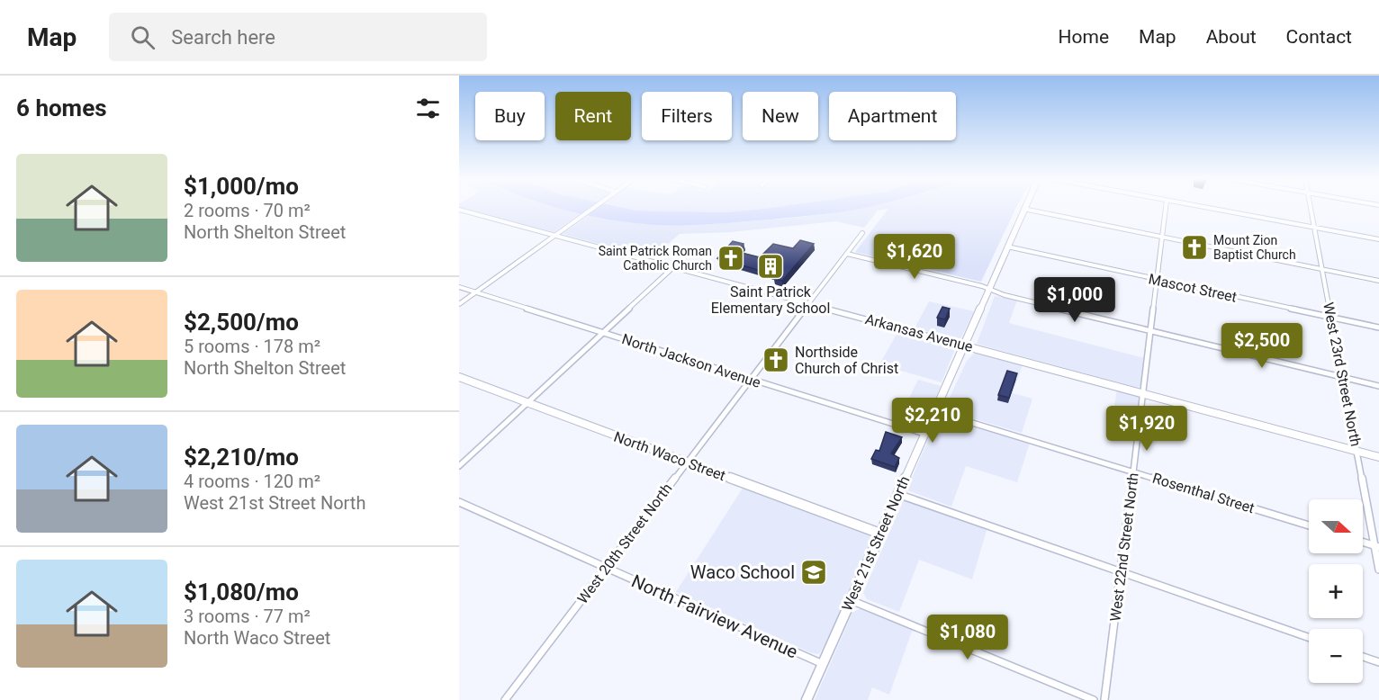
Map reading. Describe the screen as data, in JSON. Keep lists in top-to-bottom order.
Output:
{
  "streets": {
    "street": [
      "Mascot Street",
      "Arkansas Avenue",
      "North Jackson Avenue",
      "West 23rd Street North",
      "North Waco Street",
      "Rosenthal Street",
      "West 20th Street North",
      "West 21st Street North",
      "West 22nd Street North",
      "North Fairview Avenue"
    ]
  },
  "crossings": [
    ["Mascot Street", "West 23rd Street North"],
    ["Mascot Street", "West 21st Street North"],
    ["Mascot Street", "West 22nd Street North"],
    ["Arkansas Avenue", "West 23rd Street North"],
    ["Arkansas Avenue", "West 20th Street North"],
    ["Arkansas Avenue", "West 21st Street North"],
    ["Arkansas Avenue", "West 22nd Street North"],
    ["North Jackson Avenue", "West 20th Street North"],
    ["North Jackson Avenue", "West 21st Street North"],
    ["North Waco Street", "West 20th Street North"],
    ["North Waco Street", "West 21st Street North"],
    ["Rosenthal Street", "West 21st Street North"],
    ["Rosenthal Street", "West 22nd Street North"],
    ["West 20th Street North", "North Fairview Avenue"],
    ["West 21st Street North", "North Fairview Avenue"]
  ],
  "places": {
    "church": ["Mount Zion Baptist Church", "Saint Patrick Roman Catholic Church", "Northside Church of Christ"],
    "building": ["Saint Patrick Elementary School"],
    "school or university": ["Waco School"]
  },
  "north": "right",
  "page": {
    "header": "Map",
    "search": "Search here",
    "nav": [
      "Home",
      "Map",
      "About",
      "Contact"
    ],
    "heading": "6 homes",
    "chip": [
      "Buy",
      "Rent",
      "Filters",
      "New",
      "Apartment"
    ],
    "list": [
      {
        "name": "$1,000/mo",
        "note": "2 rooms · 70 m² · North Shelton Street"
      },
      {
        "name": "$2,500/mo",
        "note": "5 rooms · 178 m² · North Shelton Street"
      },
      {
        "name": "$2,210/mo",
        "note": "4 rooms · 120 m² · West 21st Street North"
      },
      {
        "name": "$1,080/mo",
        "note": "3 rooms · 77 m² · North Waco Street"
      }
    ],
    "price": [
      "$1,620",
      "$1,000",
      "$2,500",
      "$2,210",
      "$1,920",
      "$1,080"
    ],
    "map_buttons": ["+", "−"]
  }
}
